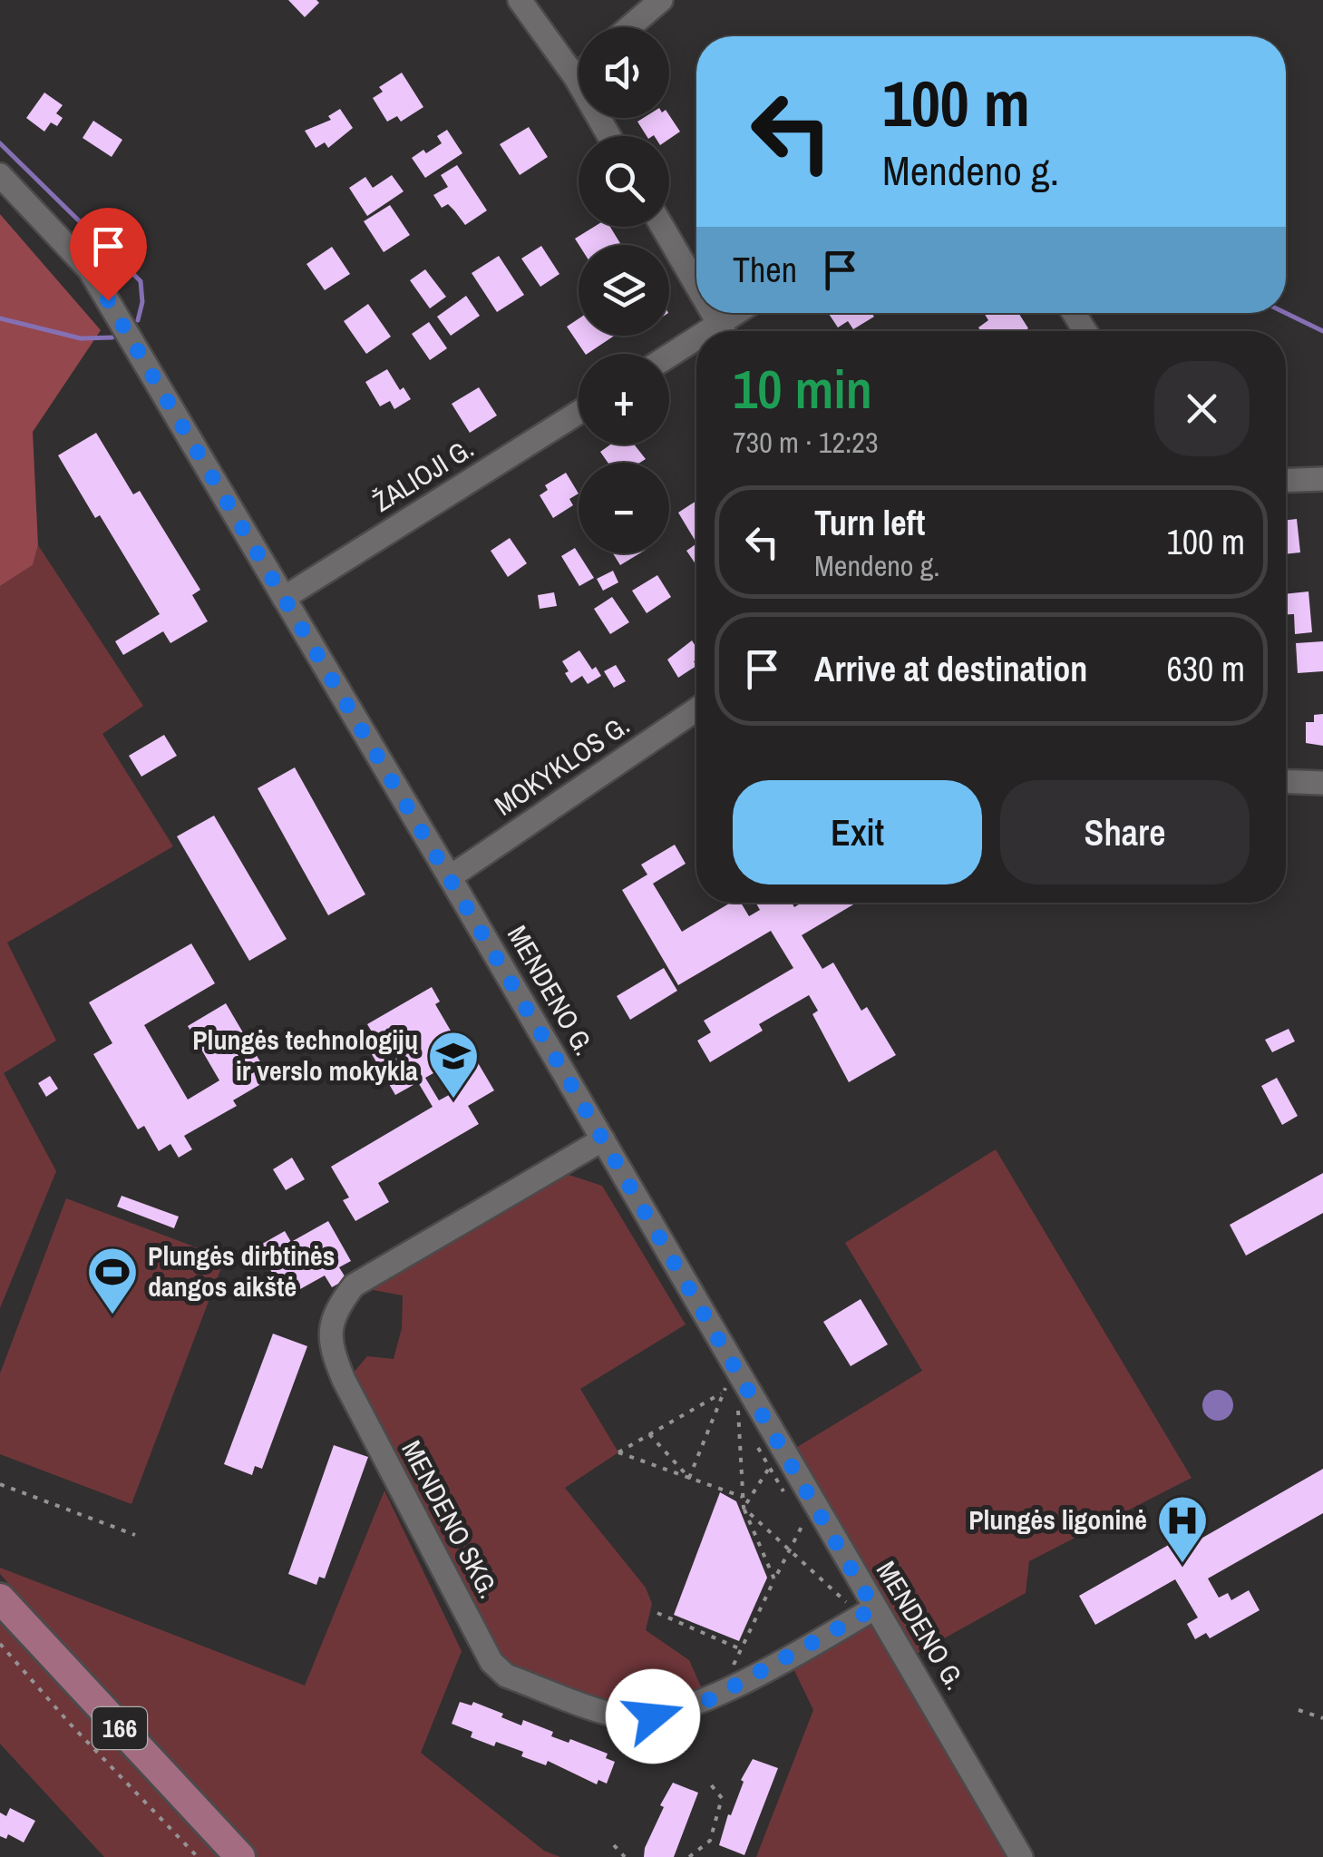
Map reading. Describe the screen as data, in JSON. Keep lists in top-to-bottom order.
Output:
{
  "streets": {
    "main road": ["166"],
    "street": [
      "ŽALIOJI G.",
      "MOKYKLOS G.",
      "MENDENO G.",
      "MENDENO SKG."
    ]
  },
  "crossings": [
    ["ŽALIOJI G.", "MENDENO G."],
    ["MOKYKLOS G.", "MENDENO G."],
    ["MENDENO G.", "MENDENO SKG."]
  ],
  "places": {
    "school or university": ["Plungės technologijų ir verslo mokykla"],
    "sports": ["Plungės dirbtinės dangos aikštė"],
    "hospital": ["Plungės ligoninė"]
  },
  "page": {
    "map_buttons": ["+", "−"],
    "turn": ["100 m", "Mendeno g."],
    "then": "Then",
    "heading": ["10 min", "730 m · 12:23"],
    "list": [
      {
        "name": "Turn left",
        "note": "Mendeno g.",
        "value": "100 m"
      },
      {
        "name": "Arrive at destination",
        "value": "630 m"
      }
    ],
    "buttons": ["Exit", "Share"]
  }
}
